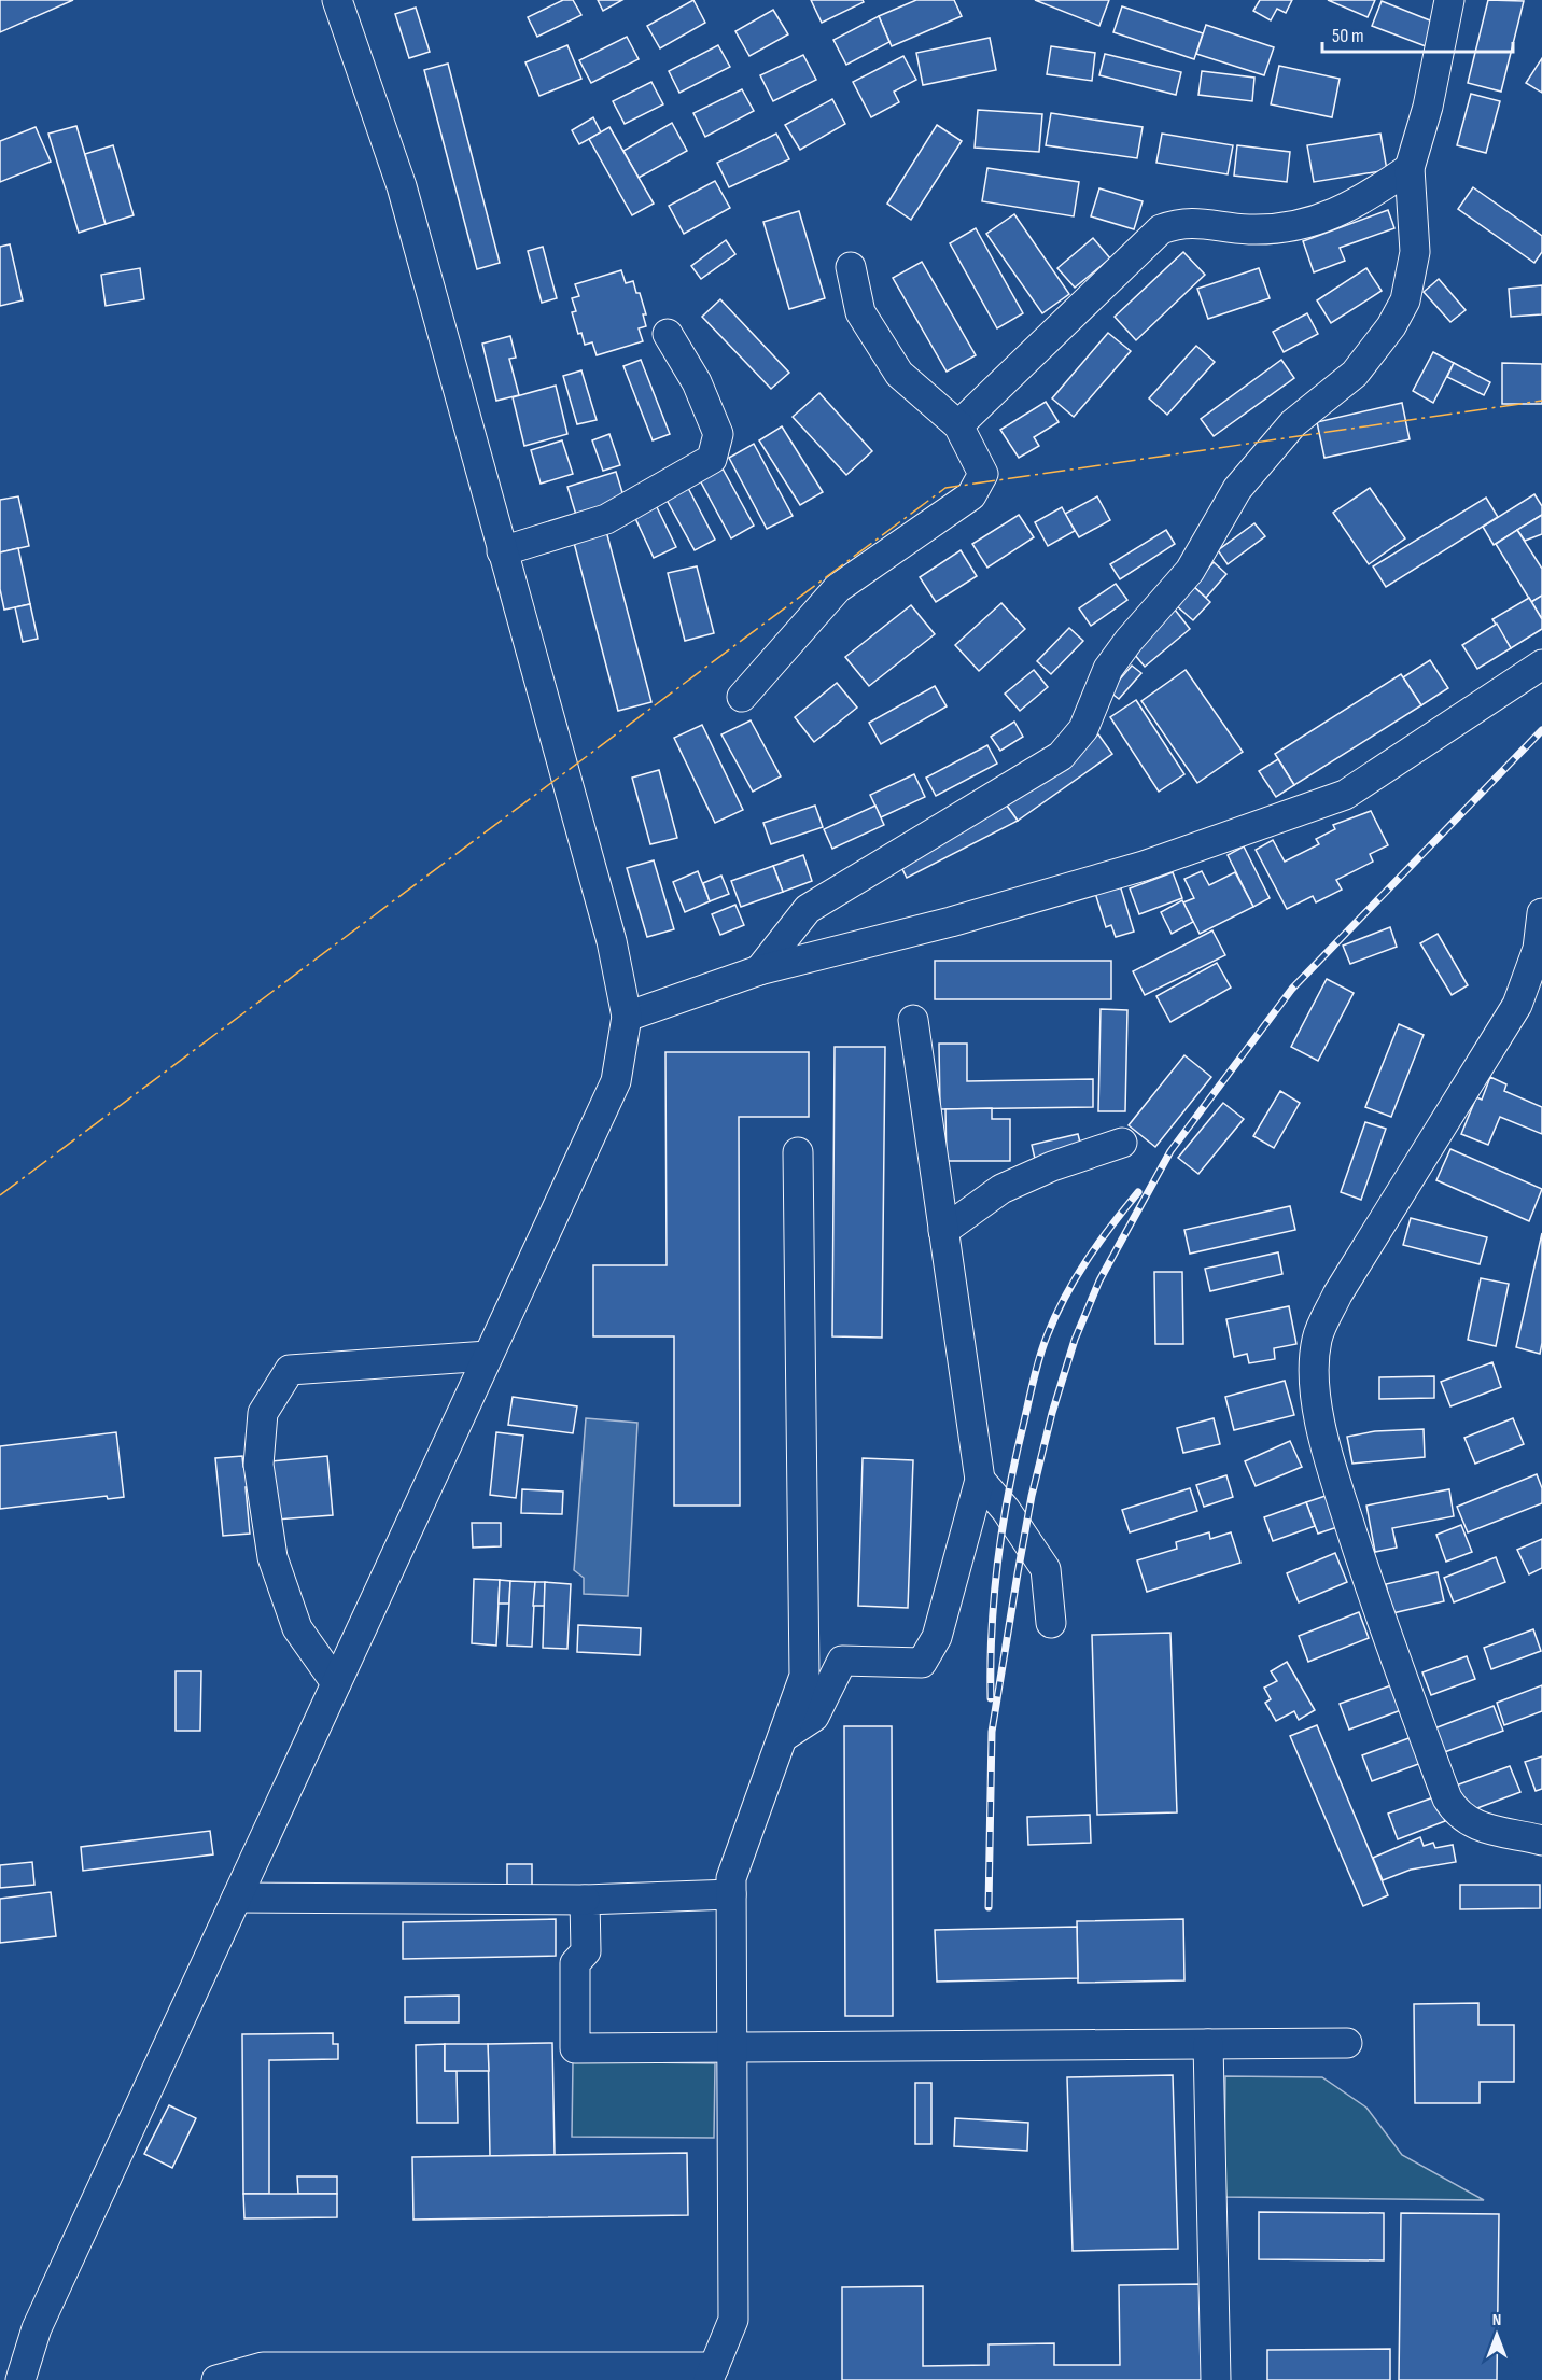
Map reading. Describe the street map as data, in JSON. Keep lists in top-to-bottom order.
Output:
{
  "scale_bar": "50 m",
  "north": "top"
}
